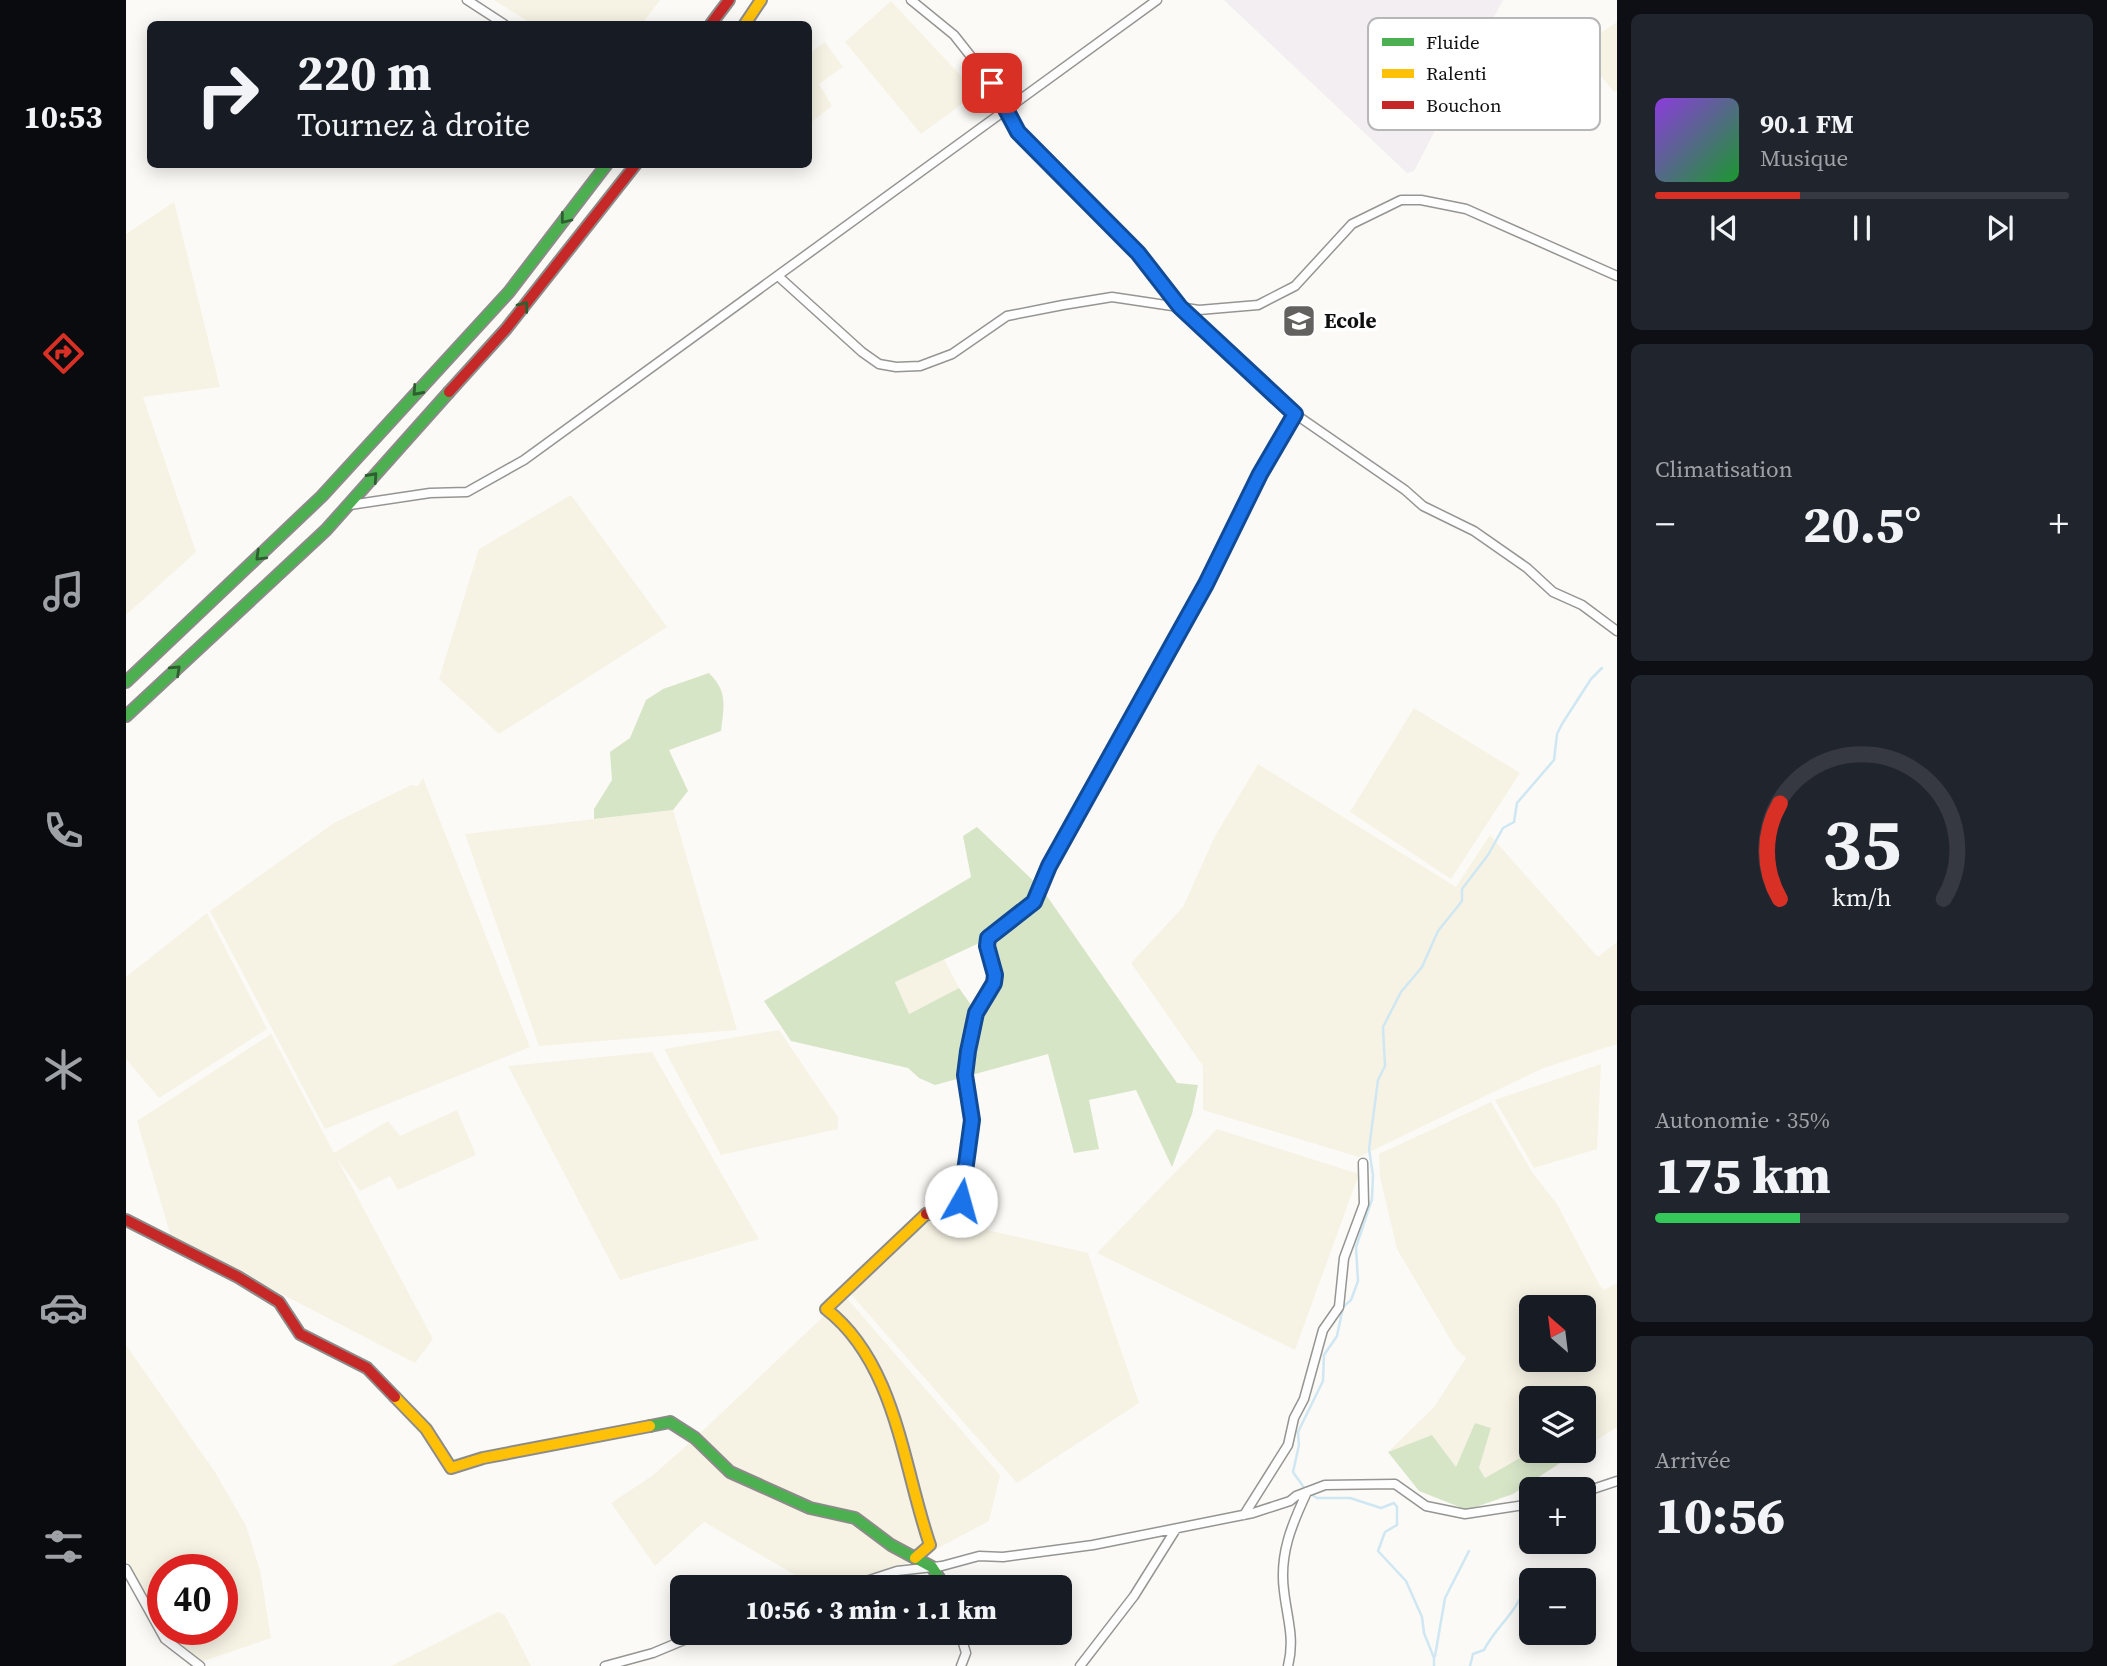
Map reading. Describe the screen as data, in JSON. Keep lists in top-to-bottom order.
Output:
{
  "places": {
    "school or university": ["Ecole"]
  },
  "legend": ["Fluide", "Ralenti", "Bouchon"],
  "north": "top left",
  "page": {
    "tabs": "10:53",
    "turn": ["220 m", "Tournez à droite"],
    "song": ["90.1 FM", "Musique"],
    "tile": [
      "Climatisation",
      ["Autonomie · 35%", "175 km"],
      ["Arrivée", "10:56"]
    ],
    "heat": ["−", "20.5°", "+"],
    "map_buttons": ["+", "−"],
    "limit": "40",
    "trip": "10:56 · 3 min · 1.1 km",
    "gauge": ["35", "km/h"]
  }
}
